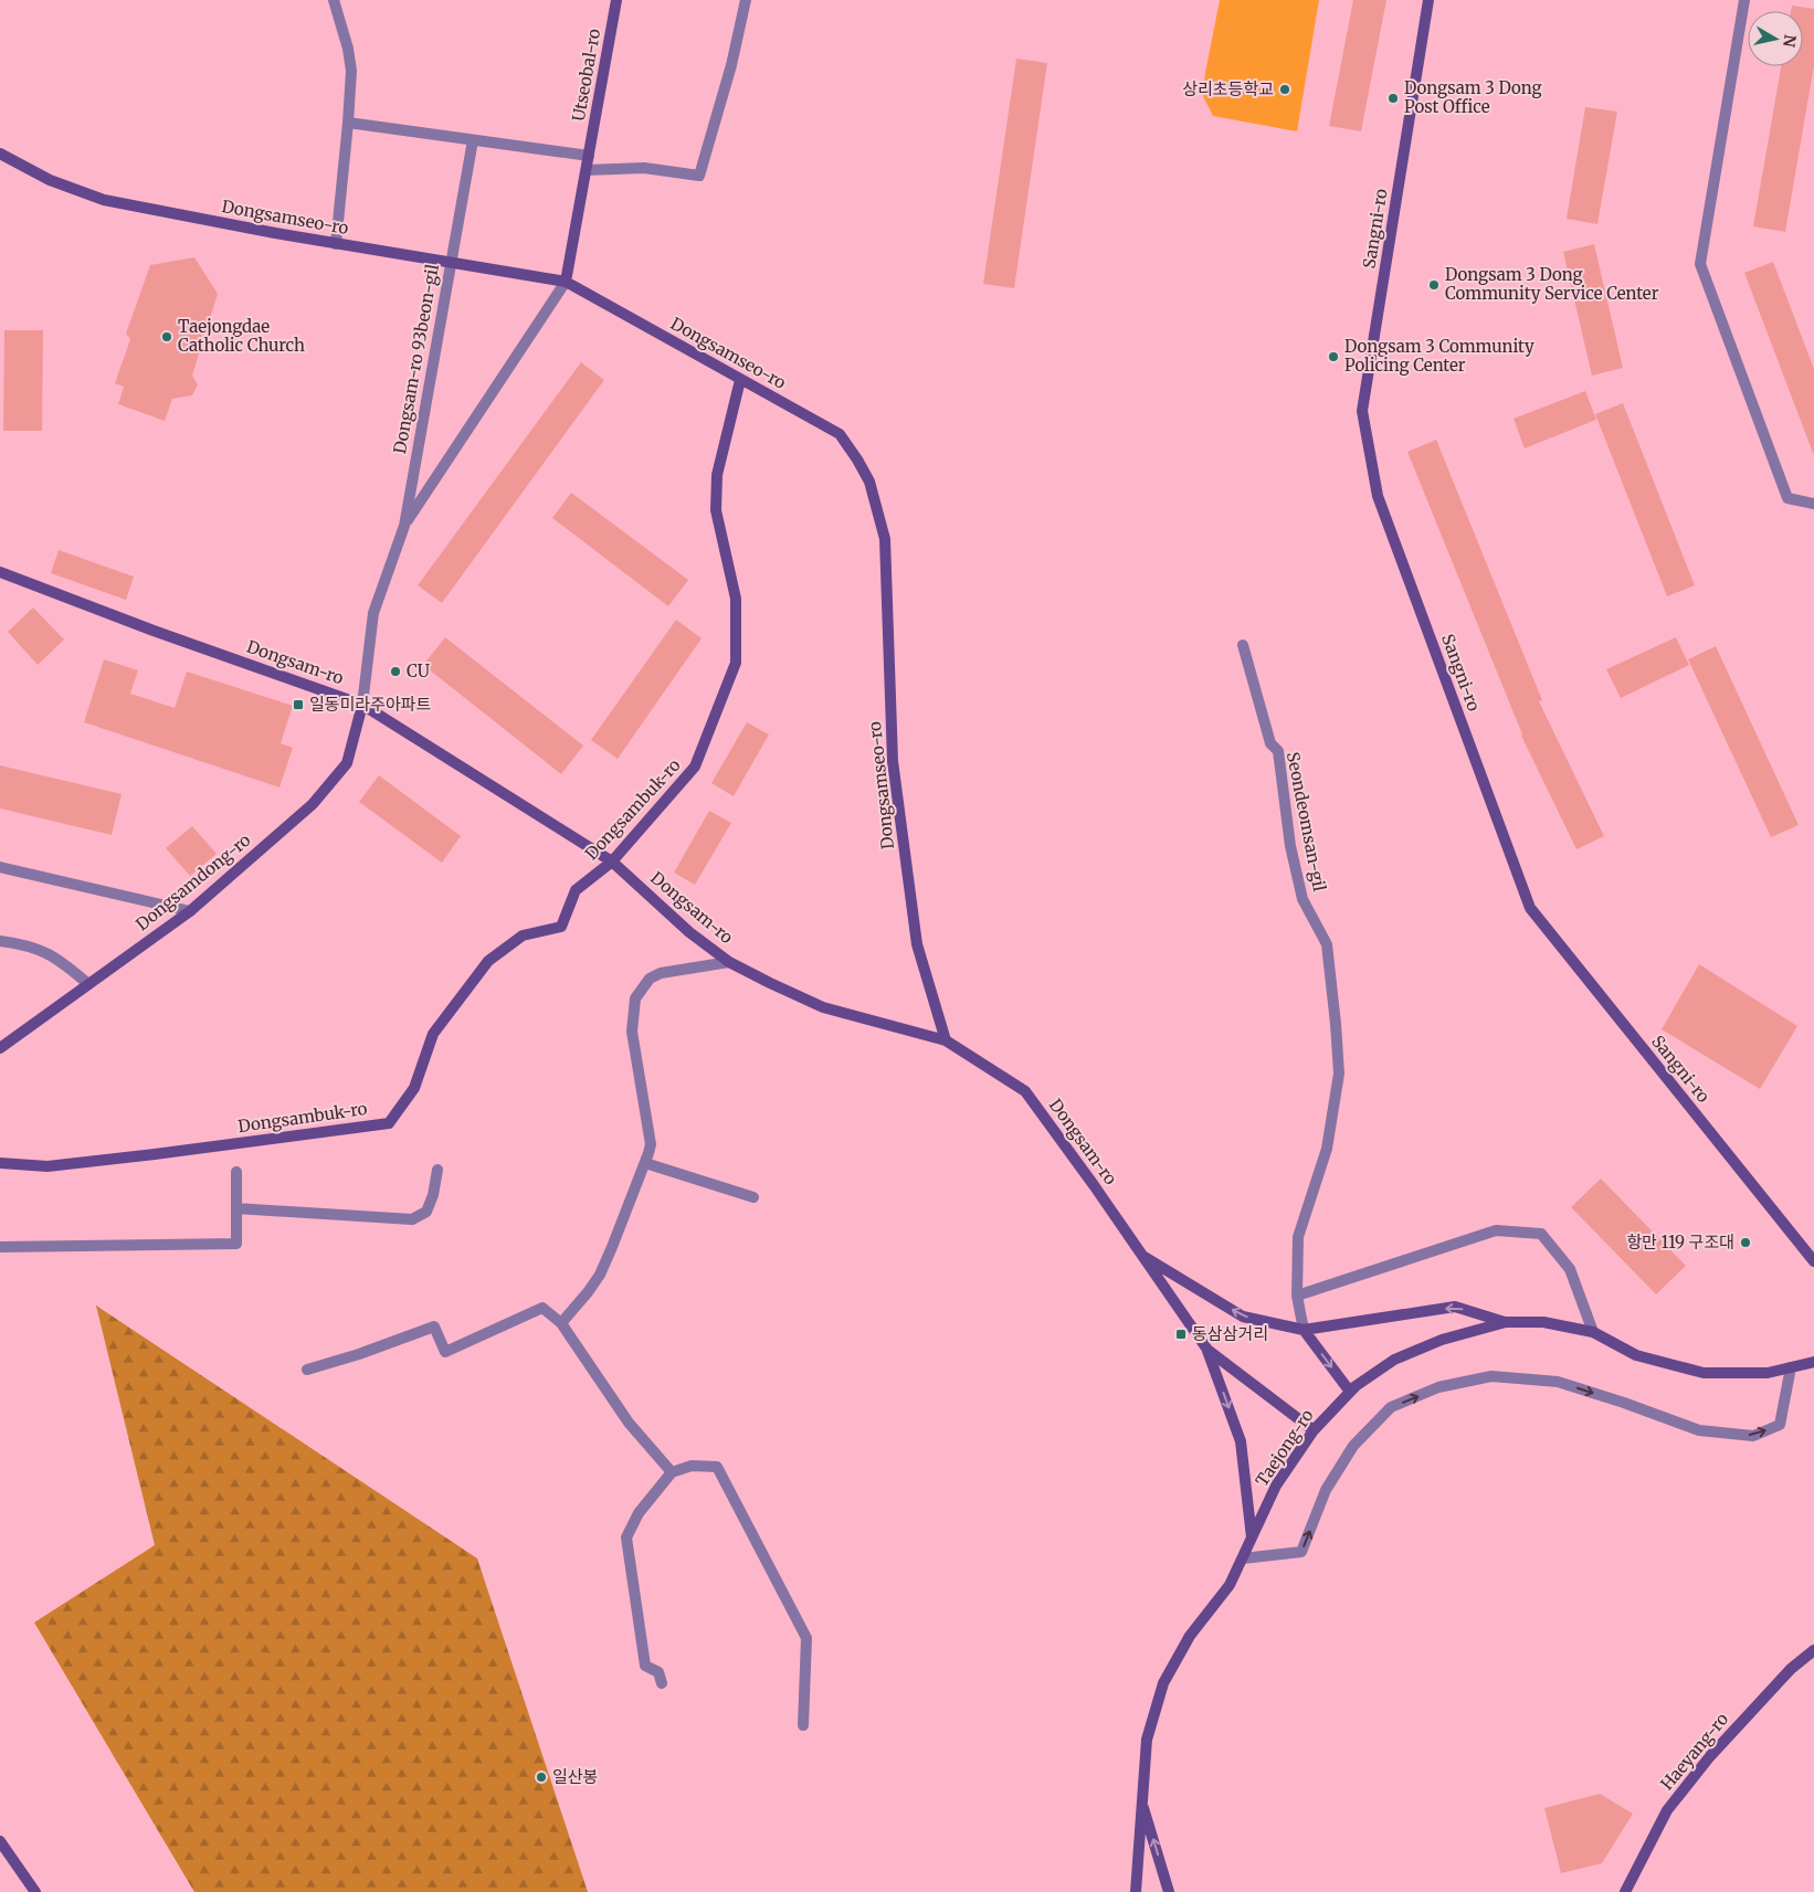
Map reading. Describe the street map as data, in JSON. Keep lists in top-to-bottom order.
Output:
{
  "streets": {
    "street": [
      "Utseobal-ro",
      "Dongsamseo-ro",
      "Sangni-ro",
      "Dongsam-ro 93beon-gil",
      "Dongsam-ro",
      "Dongsambuk-ro",
      "Seondeomsan-gil",
      "Dongsamdong-ro",
      "Taejong-ro",
      "Haeyang-ro"
    ]
  },
  "crossings": [
    ["Utseobal-ro", "Dongsamseo-ro"],
    ["Dongsamseo-ro", "Dongsam-ro 93beon-gil"],
    ["Dongsamseo-ro", "Dongsam-ro"],
    ["Dongsamseo-ro", "Dongsambuk-ro"],
    ["Dongsam-ro 93beon-gil", "Dongsam-ro"],
    ["Dongsam-ro 93beon-gil", "Dongsamdong-ro"],
    ["Dongsam-ro", "Dongsambuk-ro"],
    ["Dongsam-ro", "Dongsamdong-ro"],
    ["Dongsam-ro", "Taejong-ro"]
  ],
  "places": {
    "other": [
      "상리초등학교",
      "Dongsam 3 Dong Post Office",
      "Dongsam 3 Dong Community Service Center",
      "Taejongdae Catholic Church",
      "Dongsam 3 Community Policing Center",
      "CU",
      "항만 119 구조대",
      "일산봉"
    ],
    "transit": ["일동미라주아파트", "동삼삼거리"]
  },
  "north": "right"
}
